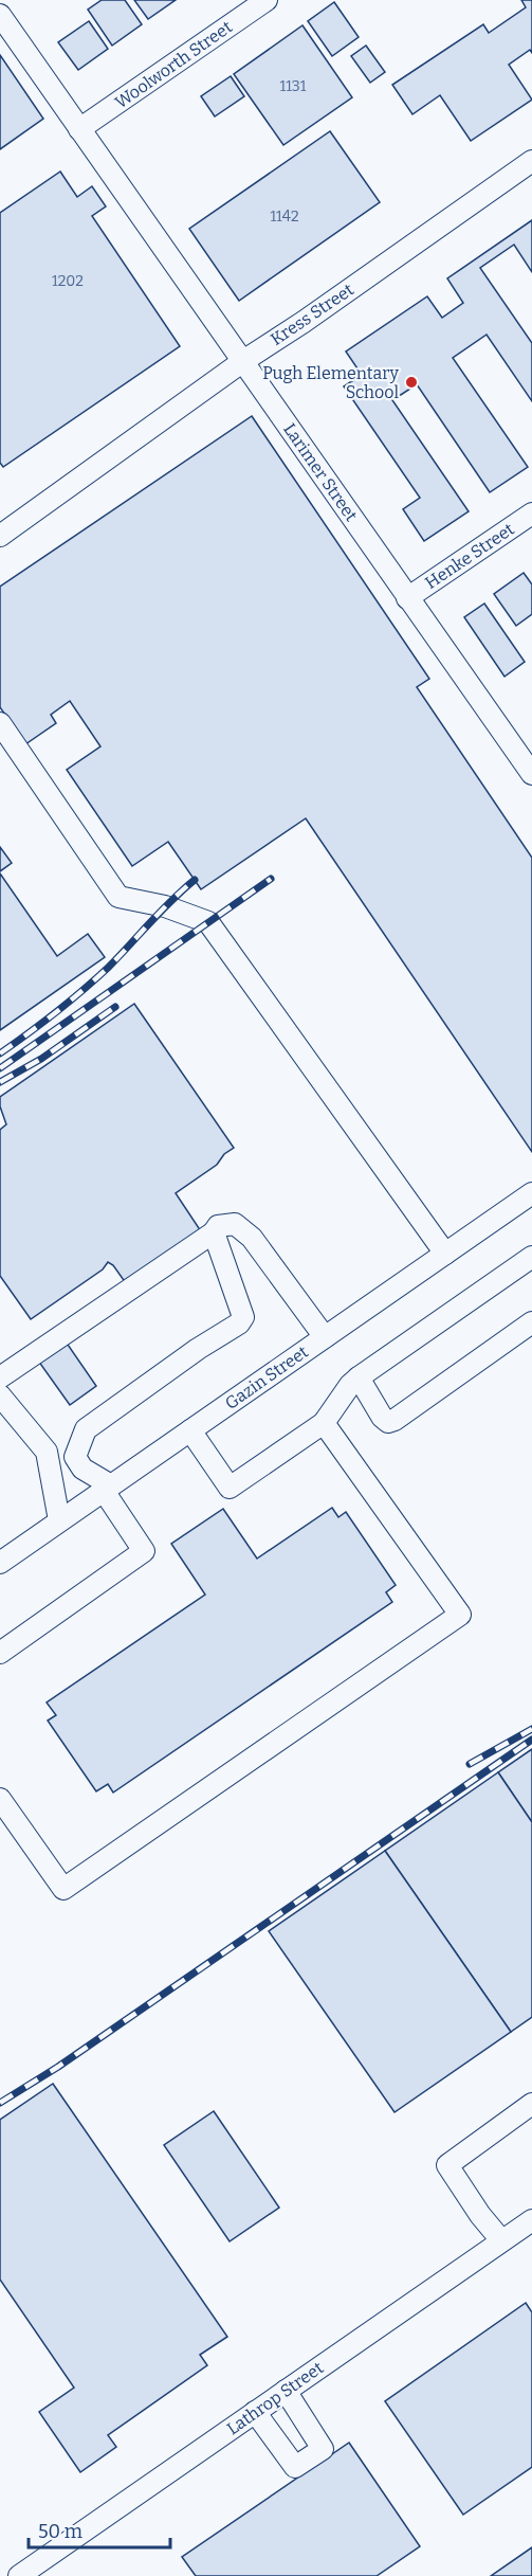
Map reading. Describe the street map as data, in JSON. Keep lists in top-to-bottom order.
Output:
{
  "streets": {
    "street": [
      "Woolworth Street",
      "Kress Street",
      "Larimer Street",
      "Henke Street",
      "Gazin Street",
      "Lathrop Street"
    ]
  },
  "crossings": [
    ["Woolworth Street", "Larimer Street"],
    ["Kress Street", "Larimer Street"],
    ["Larimer Street", "Henke Street"]
  ],
  "places": ["Pugh Elementary School"],
  "house_numbers": ["1131", "1142", "1202"],
  "scale_bar": "50 m"
}
